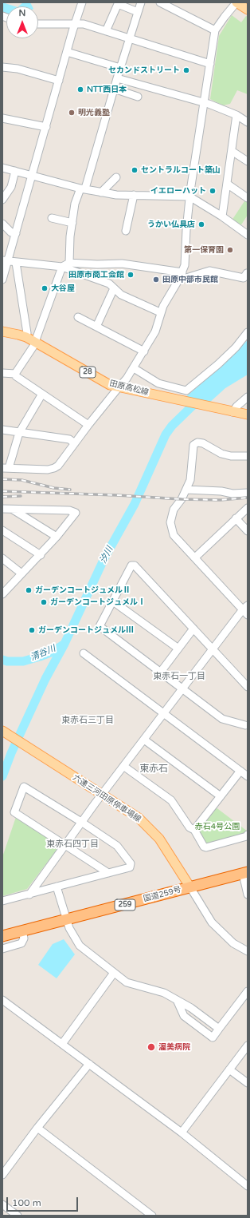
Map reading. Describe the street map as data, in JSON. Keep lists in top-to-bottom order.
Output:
{
  "streets": {
    "highway": ["国道259号", "259"],
    "main road": ["28", "田原高松線", "六連三河田原停車場線"]
  },
  "crossings": [
    ["六連三河田原停車場線", "国道259号"]
  ],
  "districts": [
    "東赤石一丁目",
    "東赤石三丁目",
    "東赤石",
    "東赤石四丁目"
  ],
  "water": ["汐川", "清谷川"],
  "parks": ["赤石4号公園"],
  "places": [
    "セカンドストリート",
    "NTT西日本",
    "明光義塾",
    "セントラルコート築山",
    "イエローハット",
    "うかい仏具店",
    "第一保育園",
    "田原市商工会館",
    "田原中部市民館",
    "大谷屋",
    "ガーデンコートジュメルⅡ",
    "ガーデンコートジュメルⅠ",
    "ガーデンコートジュメルⅢ",
    "渥美病院"
  ],
  "scale_bar": "100 m",
  "north": "top"
}
